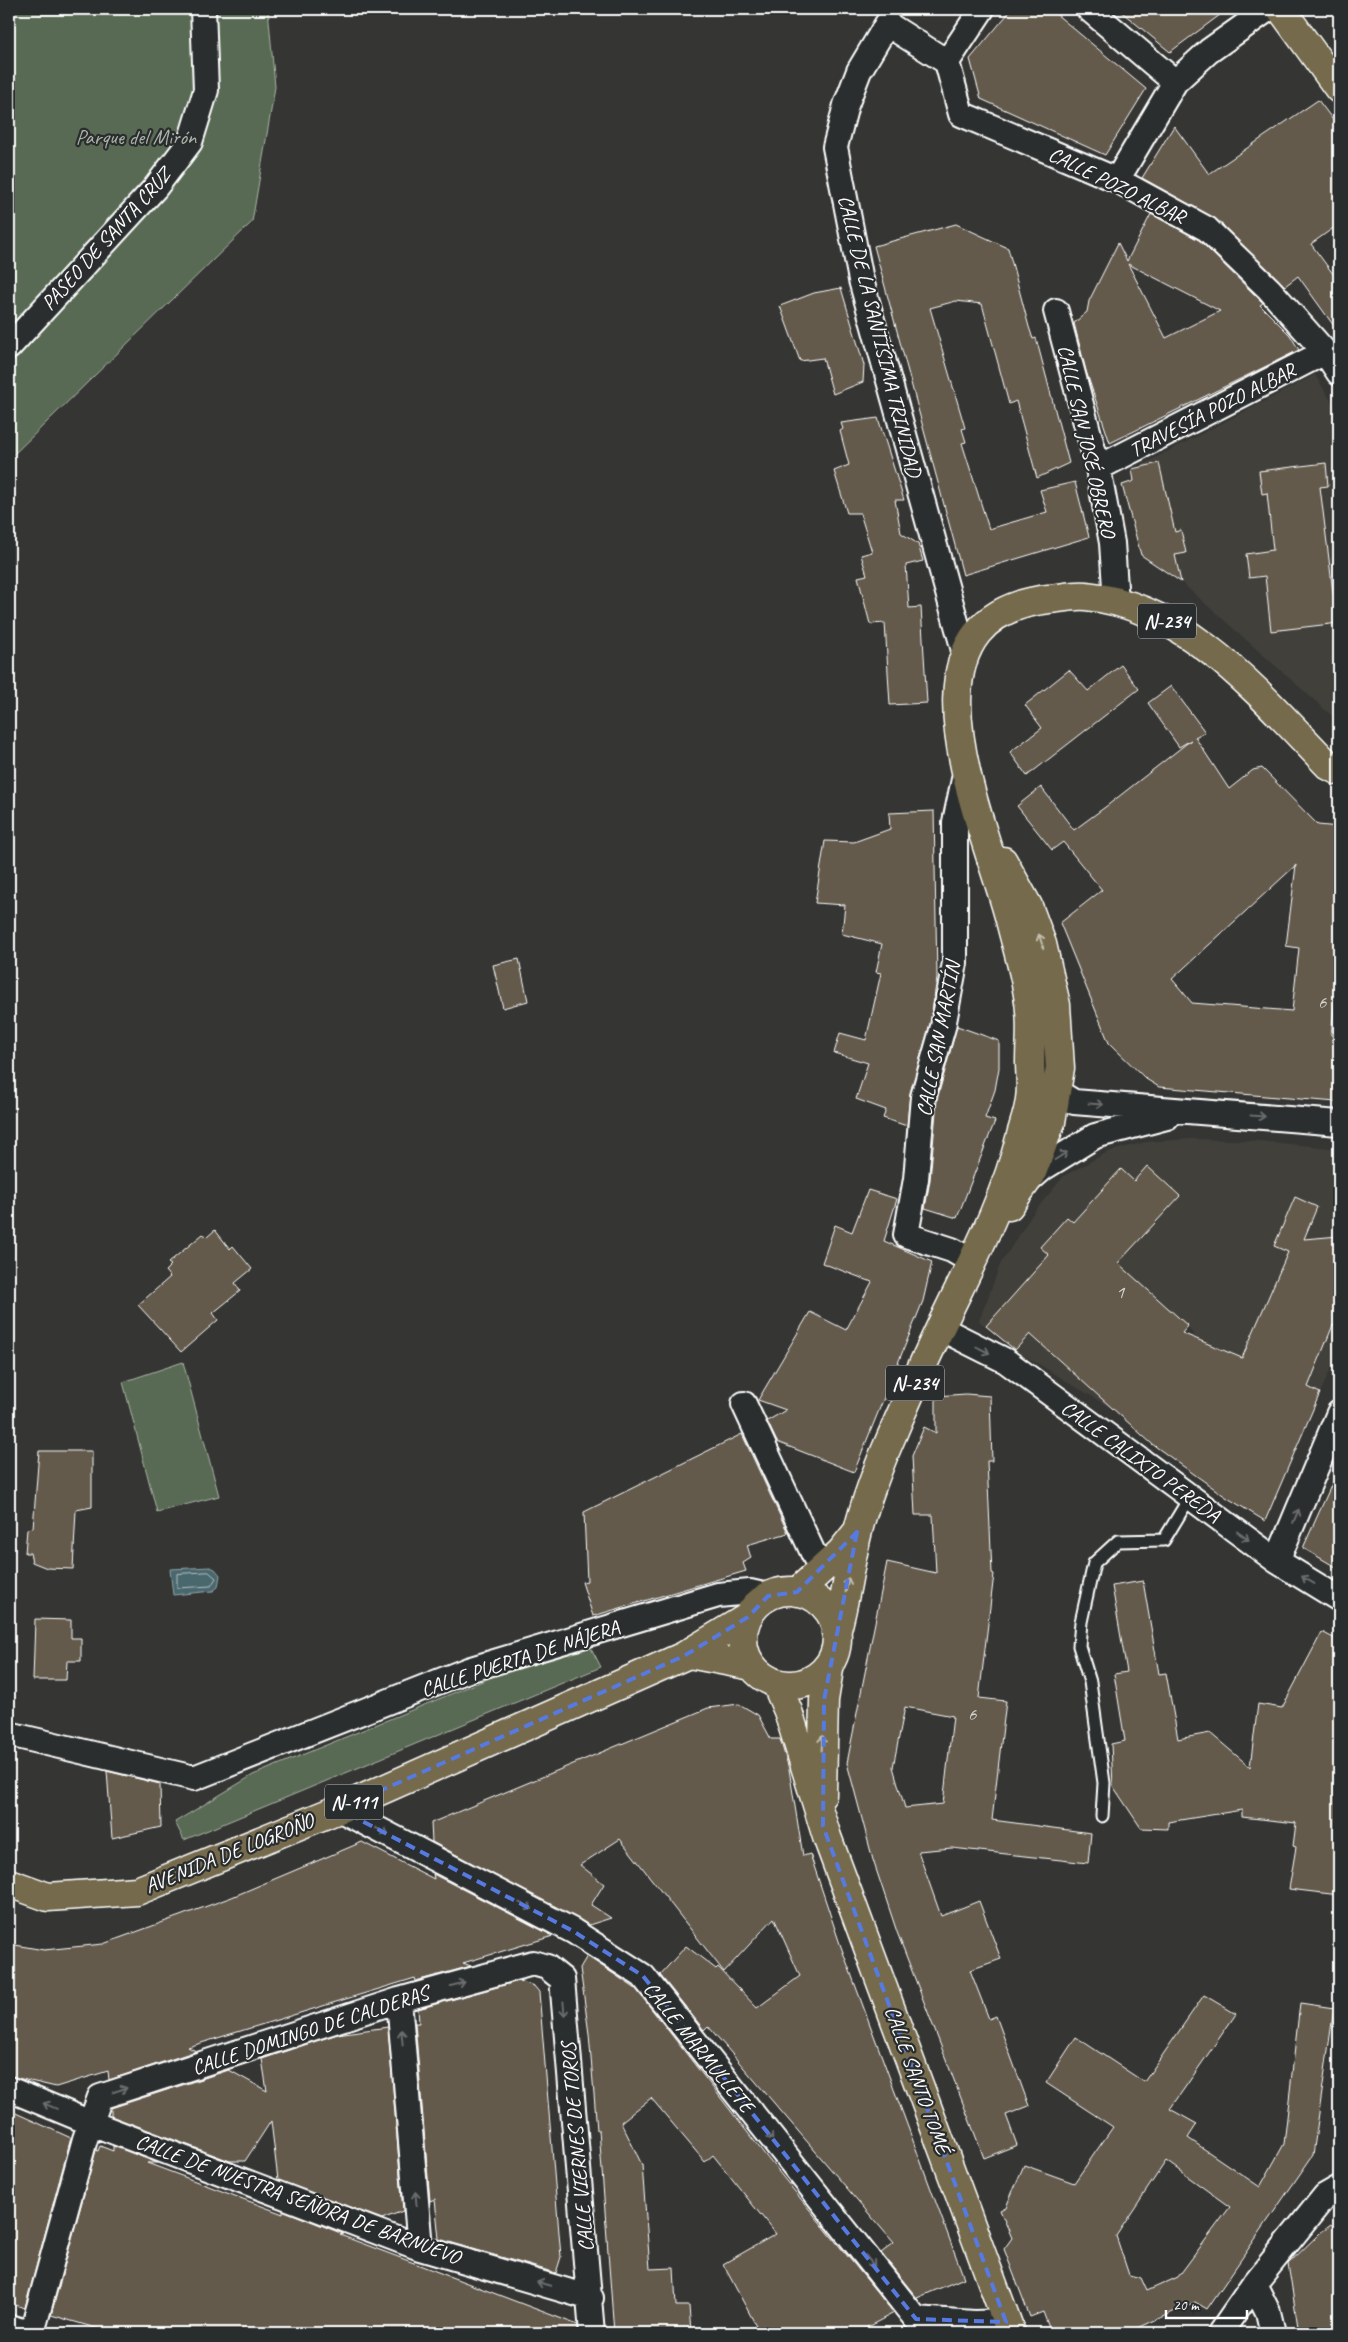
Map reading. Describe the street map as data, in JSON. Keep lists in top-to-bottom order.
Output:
{
  "streets": {
    "main road": [
      "N-234",
      "N-111",
      "AVENIDA DE LOGROÑO",
      "CALLE SANTO TOMÉ"
    ],
    "street": [
      "CALLE POZO ALBAR",
      "PASEO DE SANTA CRUZ",
      "CALLE DE LA SANTÍSIMA TRINIDAD",
      "TRAVESÍA POZO ALBAR",
      "CALLE SAN JOSÉ OBRERO",
      "CALLE SAN MARTÍN",
      "CALLE CALIXTO PEREDA",
      "CALLE PUERTA DE NÁJERA",
      "CALLE DOMINGO DE CALDERAS",
      "CALLE MARMULLETE",
      "CALLE VIERNES DE TOROS",
      "CALLE DE NUESTRA SEÑORA DE BARNUEVO"
    ]
  },
  "crossings": [
    ["CALLE POZO ALBAR", "CALLE DE LA SANTÍSIMA TRINIDAD"],
    ["CALLE POZO ALBAR", "TRAVESÍA POZO ALBAR"],
    ["CALLE DE LA SANTÍSIMA TRINIDAD", "N-234"],
    ["TRAVESÍA POZO ALBAR", "CALLE SAN JOSÉ OBRERO"],
    ["CALLE SAN JOSÉ OBRERO", "N-234"],
    ["N-234", "CALLE SAN MARTÍN"],
    ["N-234", "CALLE CALIXTO PEREDA"],
    ["N-234", "CALLE PUERTA DE NÁJERA"],
    ["N-234", "AVENIDA DE LOGROÑO"],
    ["N-234", "CALLE SANTO TOMÉ"],
    ["CALLE PUERTA DE NÁJERA", "AVENIDA DE LOGROÑO"],
    ["CALLE PUERTA DE NÁJERA", "CALLE SANTO TOMÉ"],
    ["AVENIDA DE LOGROÑO", "CALLE MARMULLETE"],
    ["AVENIDA DE LOGROÑO", "CALLE SANTO TOMÉ"],
    ["CALLE DOMINGO DE CALDERAS", "CALLE VIERNES DE TOROS"],
    ["CALLE DOMINGO DE CALDERAS", "CALLE DE NUESTRA SEÑORA DE BARNUEVO"],
    ["CALLE MARMULLETE", "CALLE SANTO TOMÉ"],
    ["CALLE VIERNES DE TOROS", "CALLE DE NUESTRA SEÑORA DE BARNUEVO"]
  ],
  "one_way": ["CALLE DOMINGO DE CALDERAS", "CALLE MARMULLETE", "CALLE DE NUESTRA SEÑORA DE BARNUEVO"],
  "parks": ["Parque del Mirón"],
  "house_numbers": ["6", "1", "6"],
  "scale_bar": "20 m"
}
